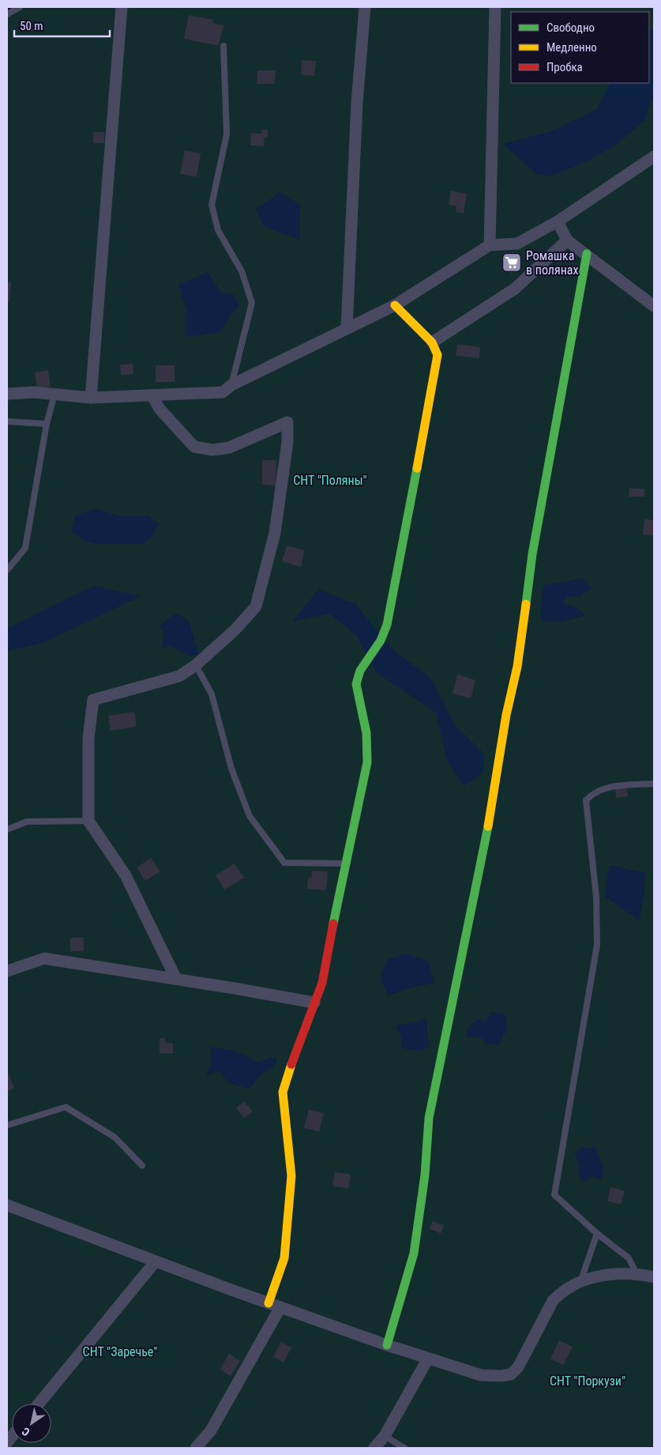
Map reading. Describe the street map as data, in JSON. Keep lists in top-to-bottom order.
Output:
{
  "parks": ["СНТ \"Поляны\"", "СНТ \"Заречье\"", "СНТ \"Поркузи\""],
  "places": {
    "supermarket": ["Ромашка в полянах"]
  },
  "legend": ["Свободно", "Медленно", "Пробка"],
  "scale_bar": "50 m",
  "north": "bottom left"
}
